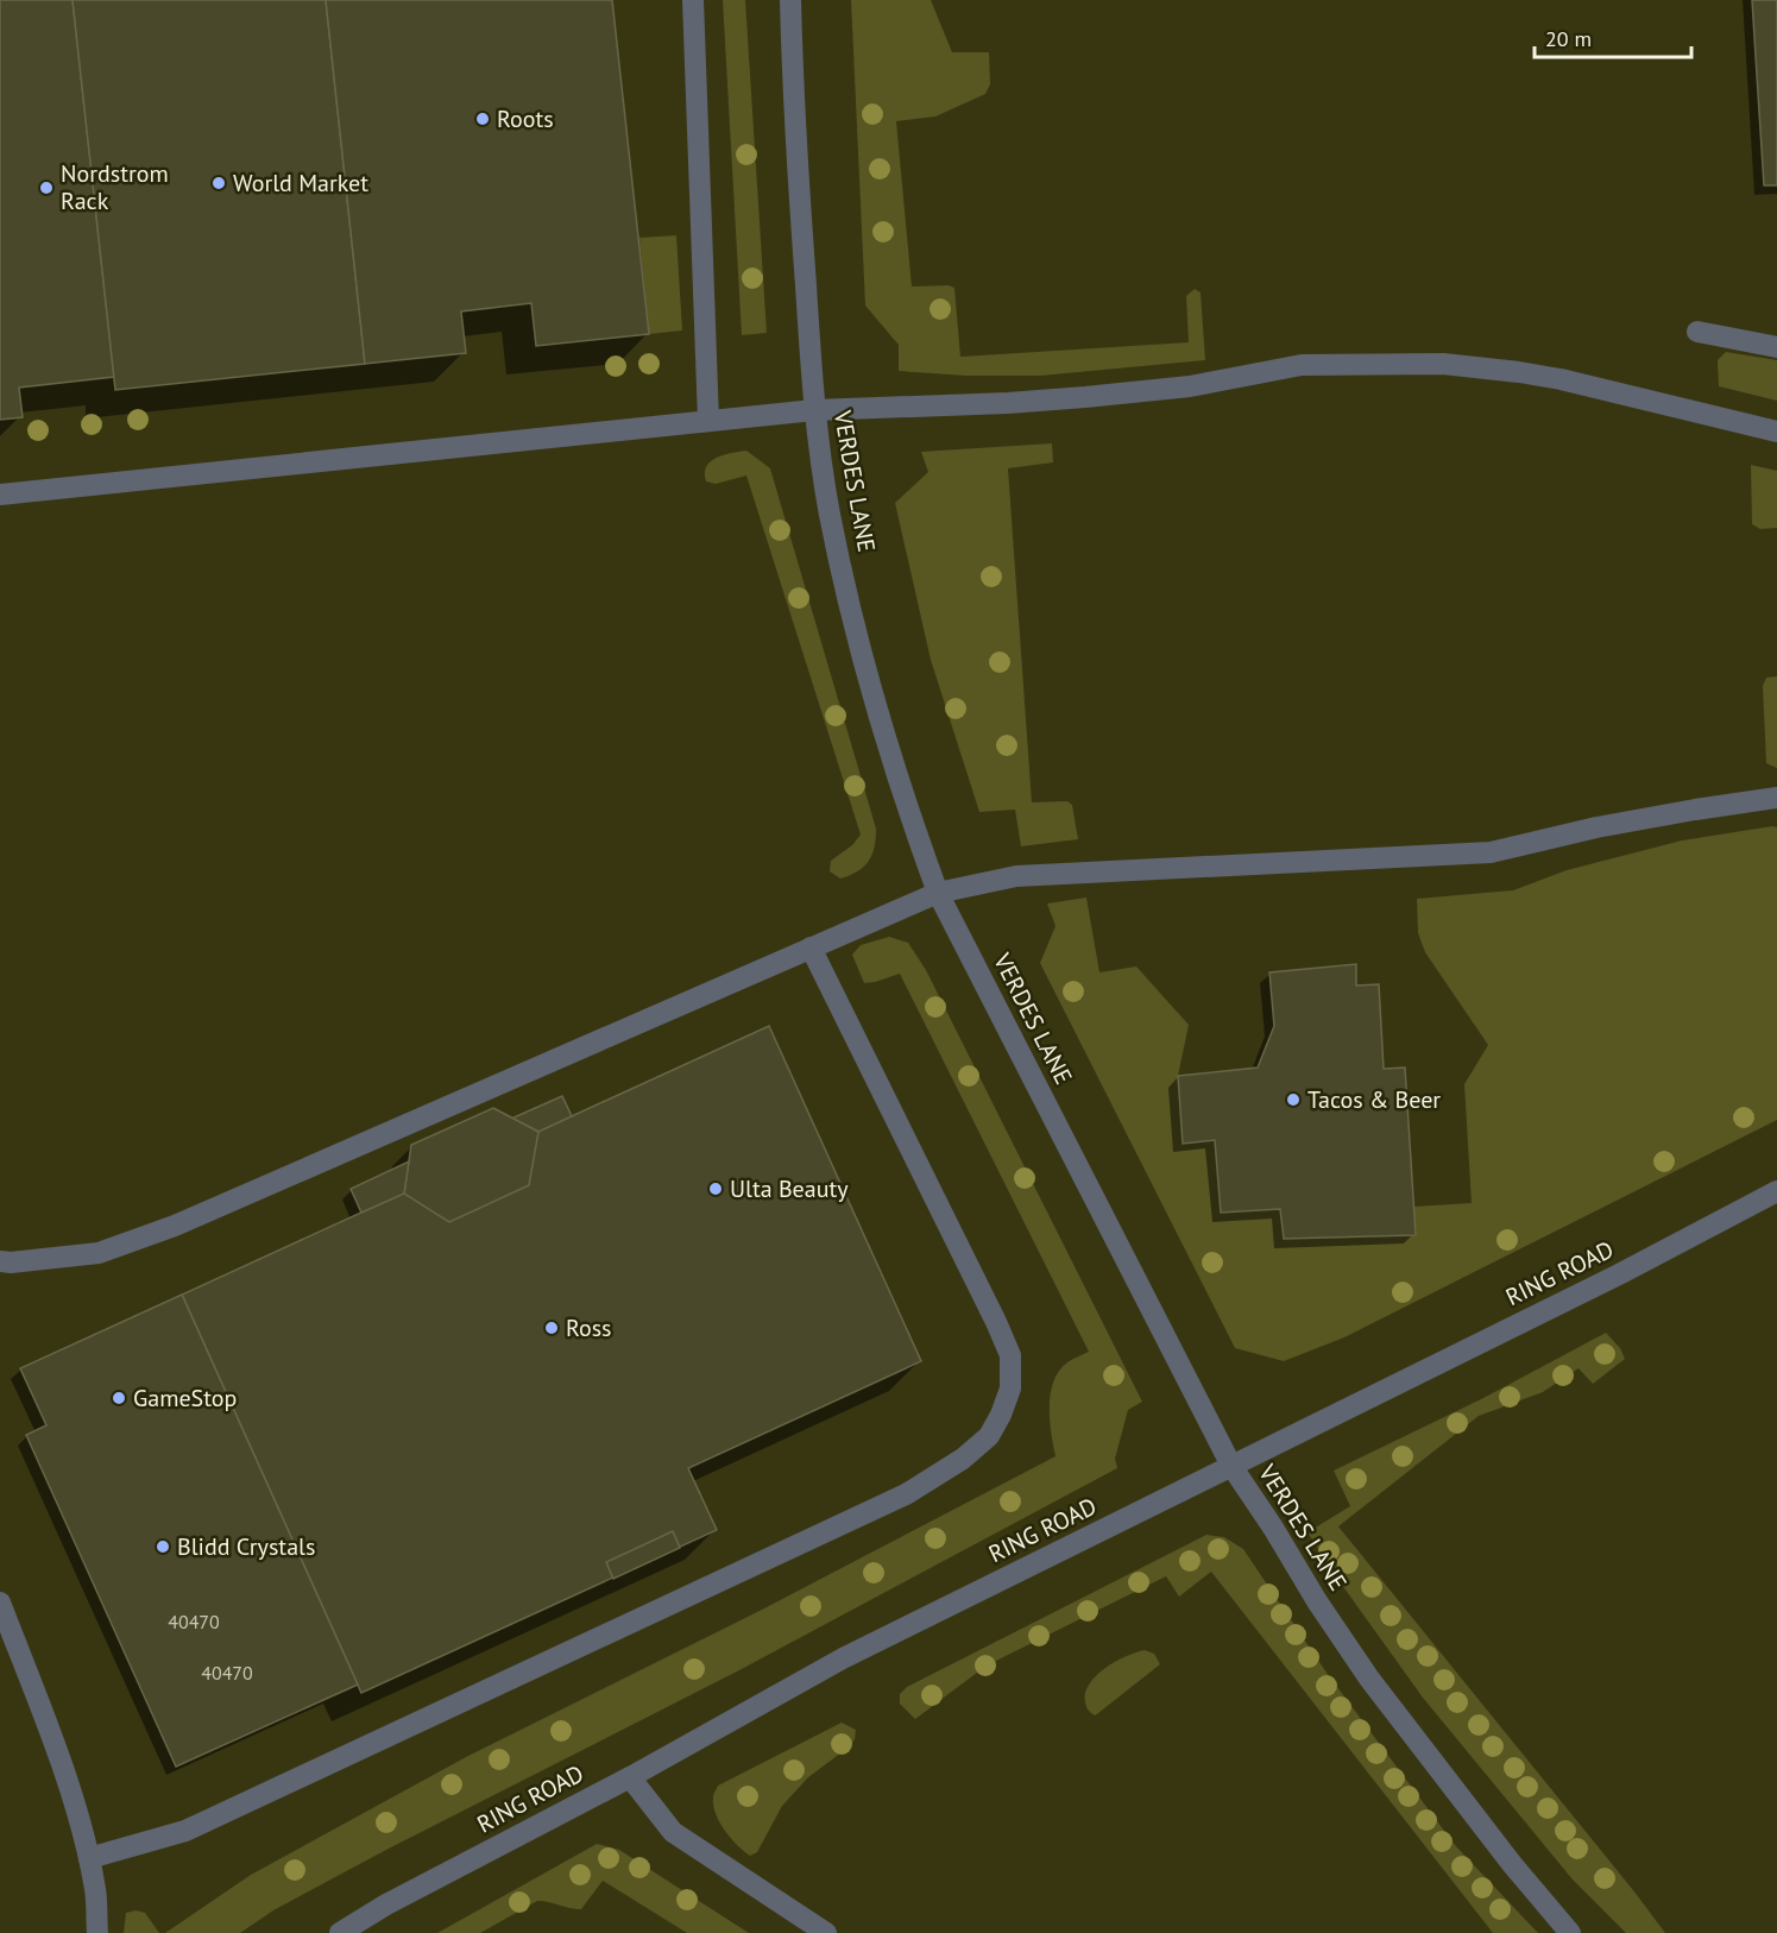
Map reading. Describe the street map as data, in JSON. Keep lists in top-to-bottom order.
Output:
{
  "streets": {
    "street": ["VERDES LANE", "RING ROAD"]
  },
  "crossings": [
    ["VERDES LANE", "RING ROAD"]
  ],
  "places": [
    "Roots",
    "World Market",
    "Nordstrom Rack",
    "Tacos & Beer",
    "Ulta Beauty",
    "Ross",
    "GameStop",
    "Blidd Crystals"
  ],
  "house_numbers": ["40470", "40470"],
  "scale_bar": "20 m"
}
